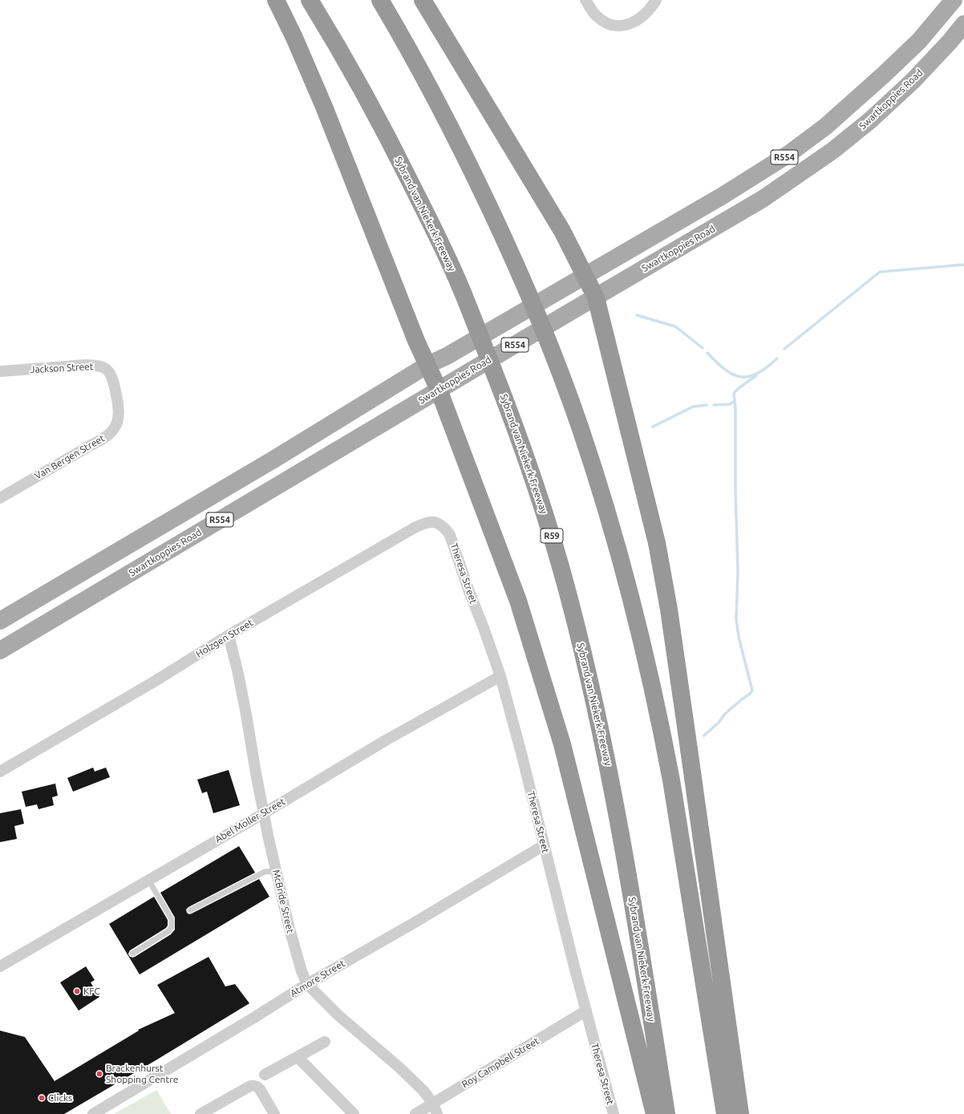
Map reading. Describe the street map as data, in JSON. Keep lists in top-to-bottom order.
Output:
{
  "streets": {
    "highway": ["Sybrand van Niekerk Freeway", "R59"],
    "main road": ["Swartkoppies Road", "R554"],
    "street": [
      "Jackson Street",
      "Van Bergen Street",
      "Theresa Street",
      "Holzgen Street",
      "Abel Moller Street",
      "McBride Street",
      "Atmore Street",
      "Roy Campbell Street"
    ]
  },
  "crossings": [
    ["Jackson Street", "Van Bergen Street"],
    ["Theresa Street", "Holzgen Street"],
    ["Theresa Street", "Abel Moller Street"],
    ["Theresa Street", "Atmore Street"],
    ["Theresa Street", "Roy Campbell Street"],
    ["Holzgen Street", "McBride Street"],
    ["Abel Moller Street", "McBride Street"],
    ["McBride Street", "Atmore Street"],
    ["McBride Street", "Roy Campbell Street"]
  ],
  "places": ["KFC", "Brackenhurst Shopping Centre", "Clicks"]
}
